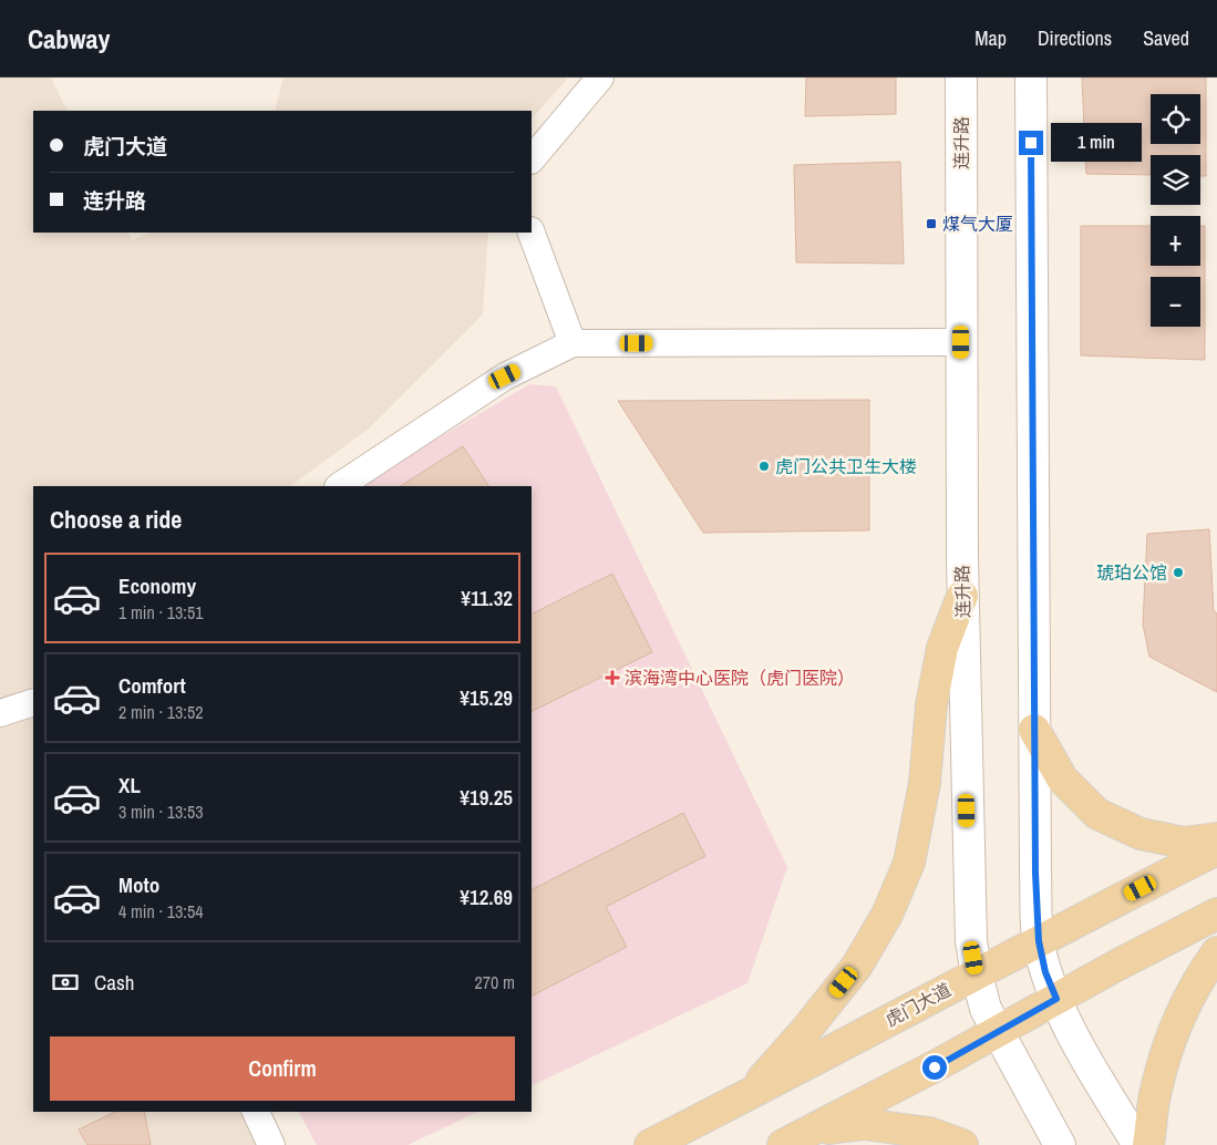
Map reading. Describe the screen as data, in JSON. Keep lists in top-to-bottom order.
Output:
{
  "streets": {
    "main road": ["连升路", "虎门大道"]
  },
  "crossings": [
    ["连升路", "虎门大道"]
  ],
  "places": {
    "transit": ["煤气大厦"],
    "other": ["虎门公共卫生大楼", "琥珀公馆"],
    "health": ["滨海湾中心医院（虎门医院）"]
  },
  "page": {
    "header": "Cabway",
    "nav": ["Map", "Directions", "Saved"],
    "map_buttons": ["+", "−"],
    "banner": ["虎门大道", "连升路"],
    "bubble": "1 min",
    "heading": "Choose a ride",
    "list": [
      {
        "name": "Economy",
        "note": "1 min · 13:51",
        "value": "¥11.32"
      },
      {
        "name": "Comfort",
        "note": "2 min · 13:52",
        "value": "¥15.29"
      },
      {
        "name": "XL",
        "note": "3 min · 13:53",
        "value": "¥19.25"
      },
      {
        "name": "Moto",
        "note": "4 min · 13:54",
        "value": "¥12.69"
      }
    ],
    "pay": ["Cash", "270 m"],
    "buttons": "Confirm"
  }
}
